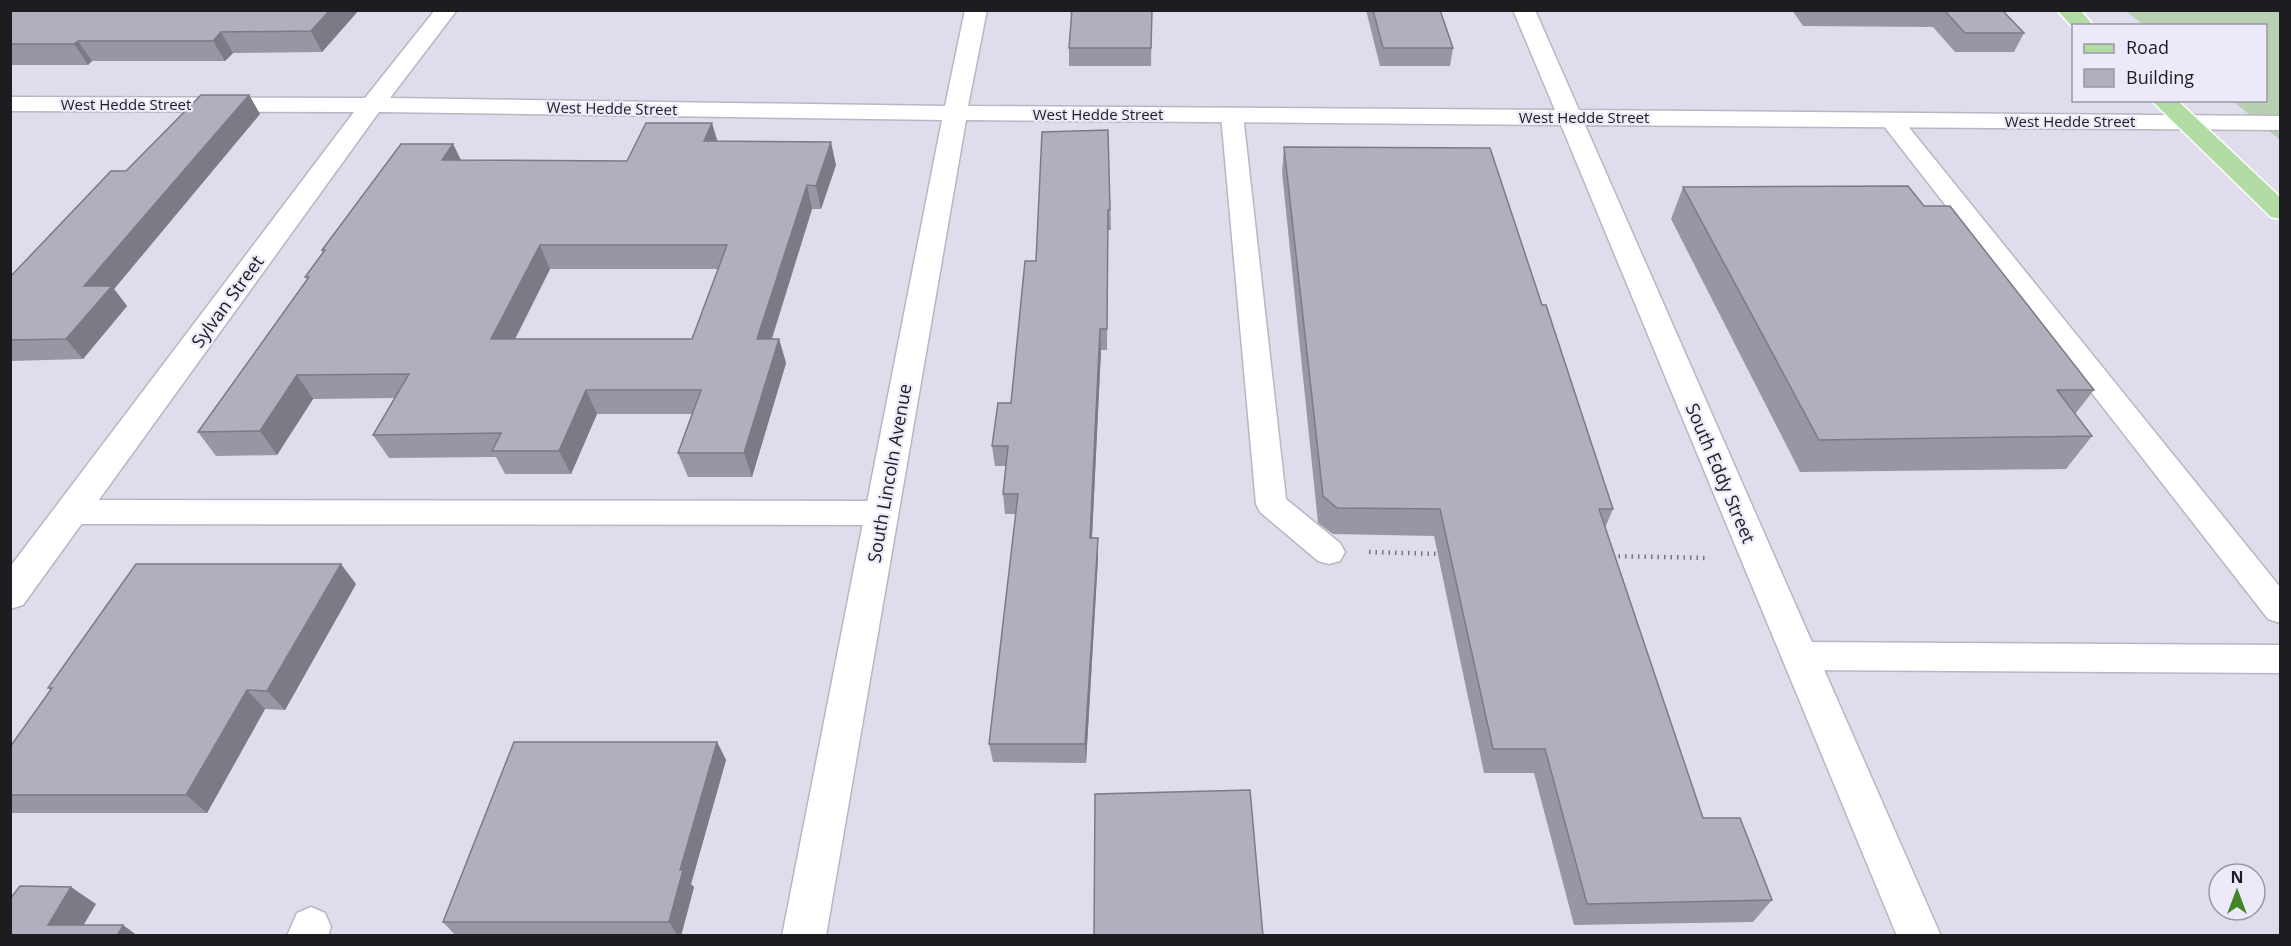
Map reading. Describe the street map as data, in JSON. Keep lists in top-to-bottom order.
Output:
{
  "streets": {
    "street": [
      "West Hedde Street",
      "Sylvan Street",
      "South Lincoln Avenue",
      "South Eddy Street"
    ]
  },
  "crossings": [
    ["West Hedde Street", "Sylvan Street"],
    ["West Hedde Street", "South Lincoln Avenue"],
    ["West Hedde Street", "South Eddy Street"]
  ],
  "legend": ["Road", "Building"],
  "north": "top"
}
